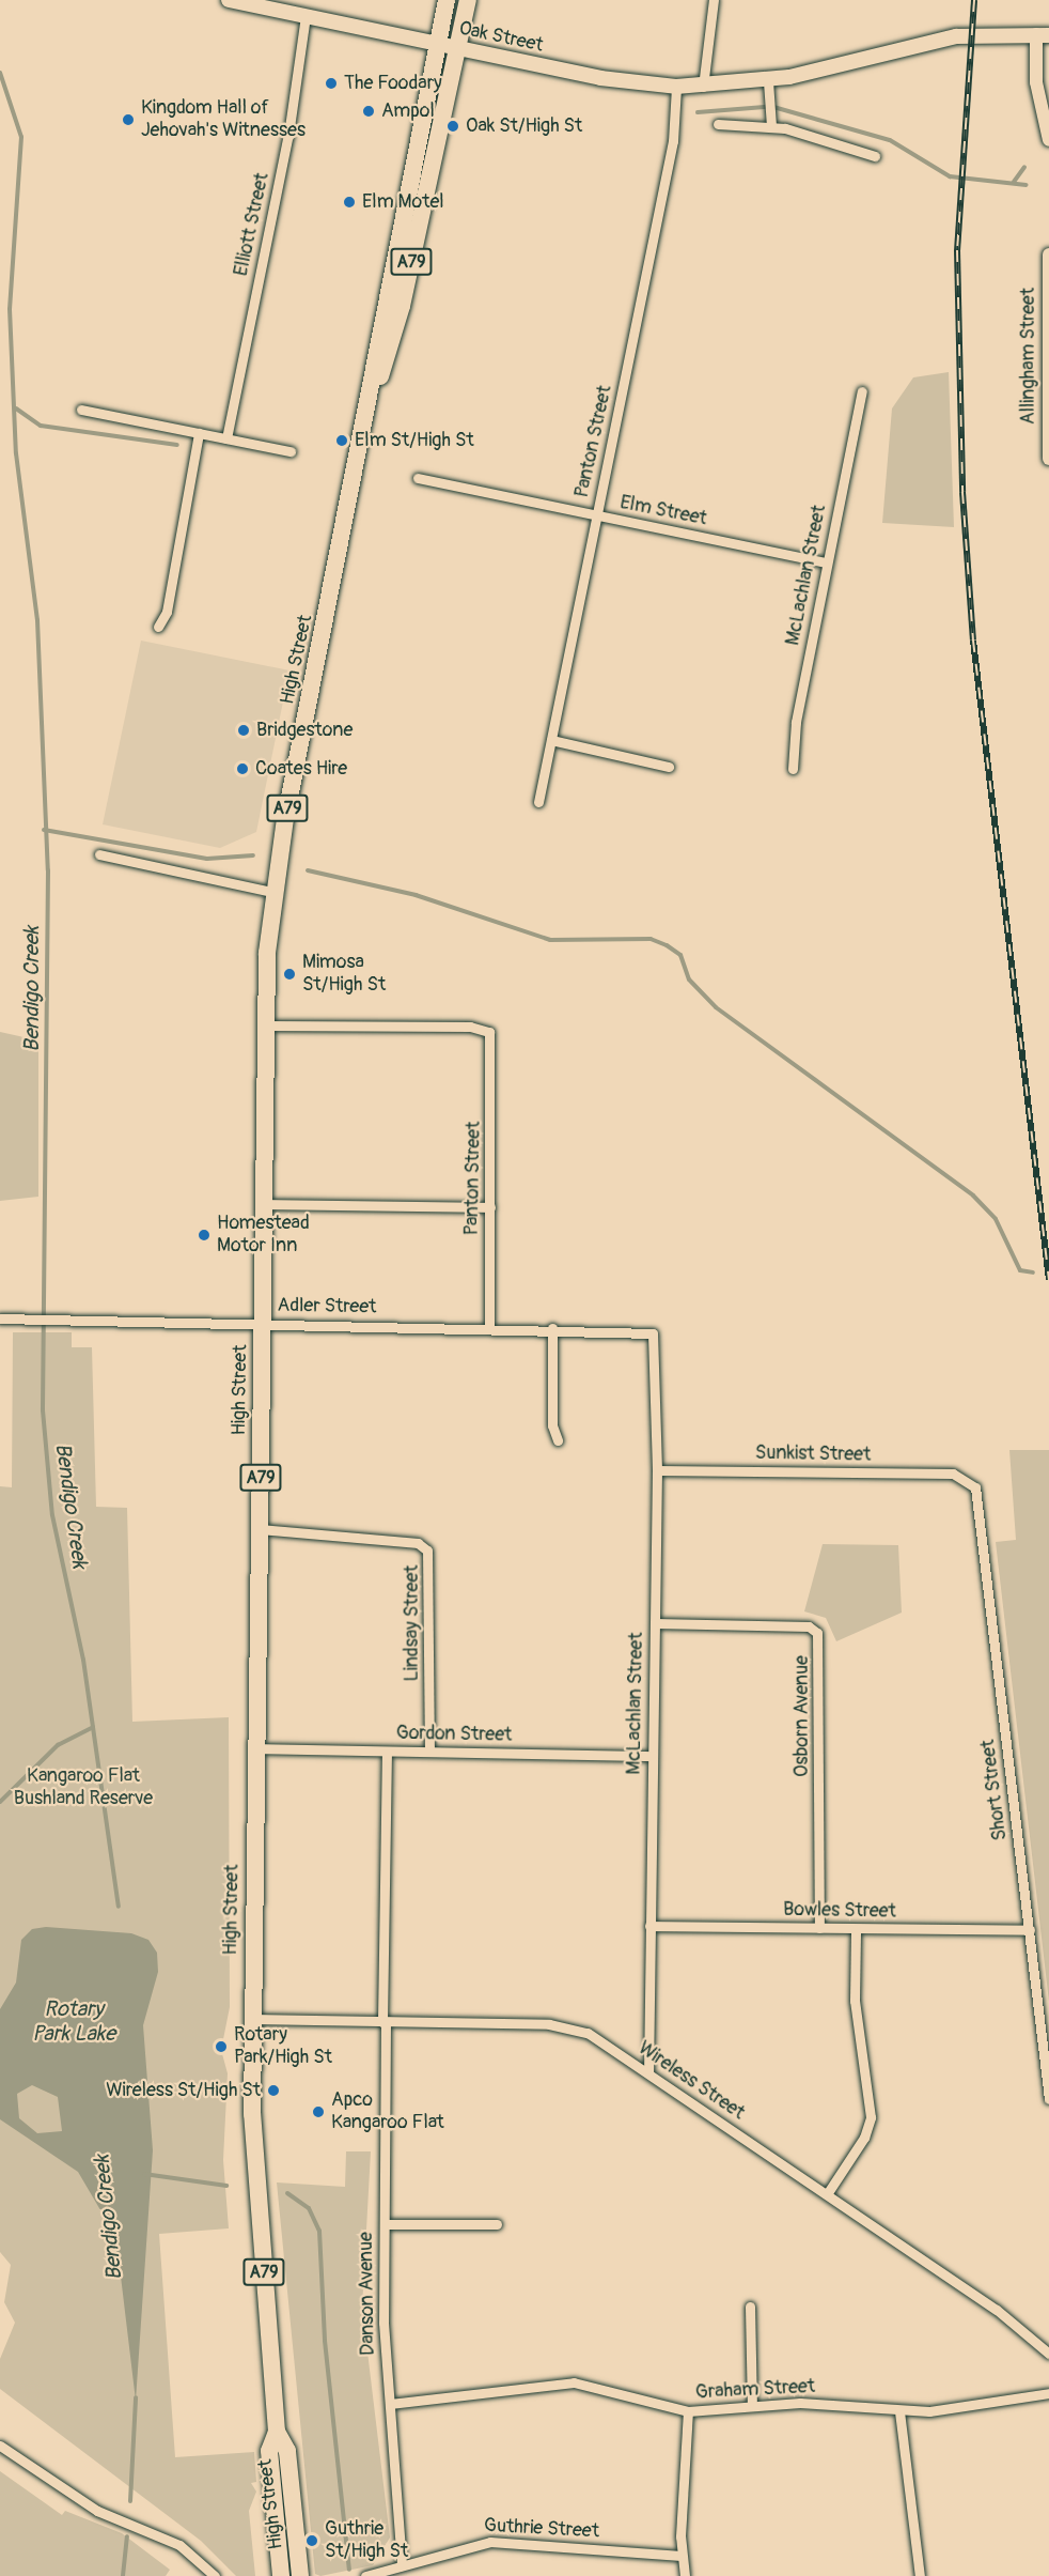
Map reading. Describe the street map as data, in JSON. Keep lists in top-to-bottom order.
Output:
{
  "streets": {
    "highway": ["A79", "High Street"],
    "main road": ["Oak Street"],
    "street": [
      "Elliott Street",
      "Allingham Street",
      "Panton Street",
      "Elm Street",
      "McLachlan Street",
      "Adler Street",
      "Sunkist Street",
      "Lindsay Street",
      "Osborn Avenue",
      "Gordon Street",
      "Short Street",
      "Bowles Street",
      "Wireless Street",
      "Danson Avenue",
      "Graham Street",
      "Guthrie Street"
    ]
  },
  "crossings": [
    ["Oak Street", "Elliott Street"],
    ["Oak Street", "Panton Street"],
    ["Oak Street", "High Street"],
    ["Panton Street", "Elm Street"],
    ["Panton Street", "High Street"],
    ["Panton Street", "Adler Street"],
    ["Elm Street", "McLachlan Street"],
    ["McLachlan Street", "Adler Street"],
    ["McLachlan Street", "Sunkist Street"],
    ["McLachlan Street", "Osborn Avenue"],
    ["McLachlan Street", "Gordon Street"],
    ["McLachlan Street", "Bowles Street"],
    ["McLachlan Street", "Wireless Street"],
    ["High Street", "Adler Street"],
    ["High Street", "Lindsay Street"],
    ["High Street", "Gordon Street"],
    ["High Street", "Wireless Street"],
    ["Sunkist Street", "Short Street"],
    ["Lindsay Street", "Gordon Street"],
    ["Osborn Avenue", "Bowles Street"],
    ["Gordon Street", "Danson Avenue"],
    ["Short Street", "Bowles Street"],
    ["Wireless Street", "Danson Avenue"],
    ["Danson Avenue", "Graham Street"],
    ["Danson Avenue", "Guthrie Street"]
  ],
  "water": ["Bendigo Creek", "Rotary Park Lake"],
  "parks": ["Kangaroo Flat Bushland Reserve"],
  "places": [
    "The Foodary",
    "Ampol",
    "Kingdom Hall of Jehovah's Witnesses",
    "Oak St/High St",
    "Elm Motel",
    "Elm St/High St",
    "Bridgestone",
    "Coates Hire",
    "Mimosa St/High St",
    "Homestead Motor Inn",
    "Rotary Park/High St",
    "Wireless St/High St",
    "Apco Kangaroo Flat",
    "Guthrie St/High St"
  ]
}
